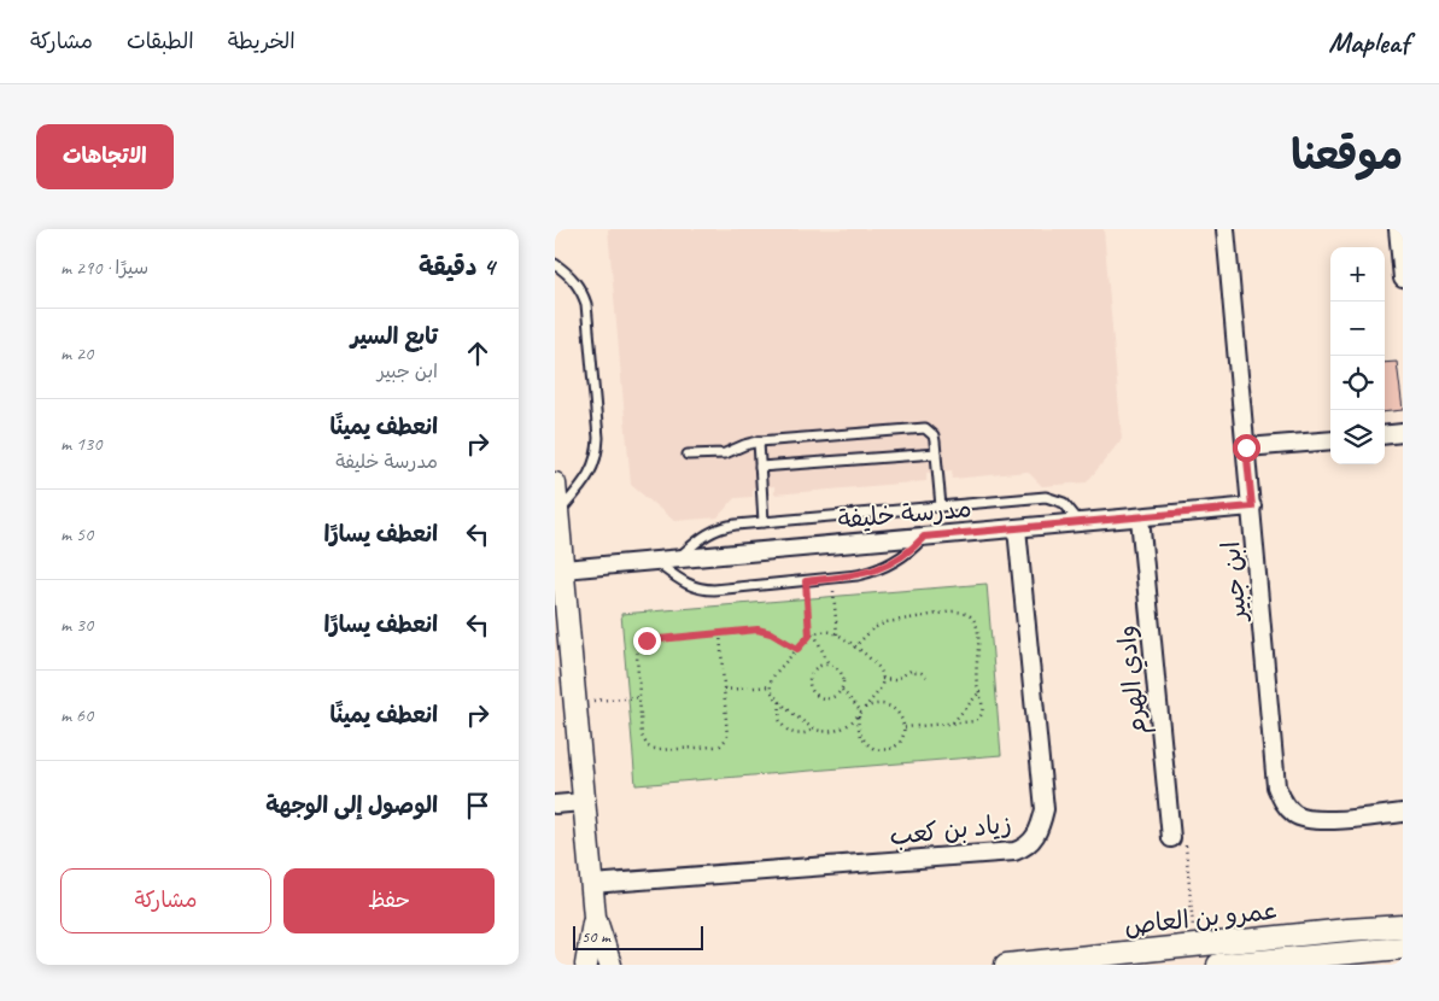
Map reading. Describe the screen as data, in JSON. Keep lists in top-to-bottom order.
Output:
{
  "streets": {
    "street": [
      "مدرسة خليفة",
      "ابن جبير",
      "وادي الهرم",
      "زياد بن كعب",
      "عمرو بن العاص"
    ]
  },
  "crossings": [
    ["مدرسة خليفة", "ابن جبير"],
    ["مدرسة خليفة", "وادي الهرم"],
    ["مدرسة خليفة", "زياد بن كعب"]
  ],
  "scale_bar": "50 m",
  "page": {
    "header": "Mapleaf",
    "nav": ["الخريطة", "الطبقات", "مشاركة"],
    "title": "موقعنا",
    "buttons": [
      "الاتجاهات",
      ["حفظ", "مشاركة"]
    ],
    "heading": ["4 دقيقة", "سيرًا · 290 m"],
    "map_buttons": ["+", "−"],
    "list": [
      ["تابع السير", "ابن جبير", "20 m"],
      ["انعطف يمينًا", "مدرسة خليفة", "130 m"],
      ["انعطف يسارًا", "50 m"],
      ["انعطف يسارًا", "30 m"],
      ["انعطف يمينًا", "60 m"],
      "الوصول إلى الوجهة"
    ],
    "scale": "50 m"
  }
}
